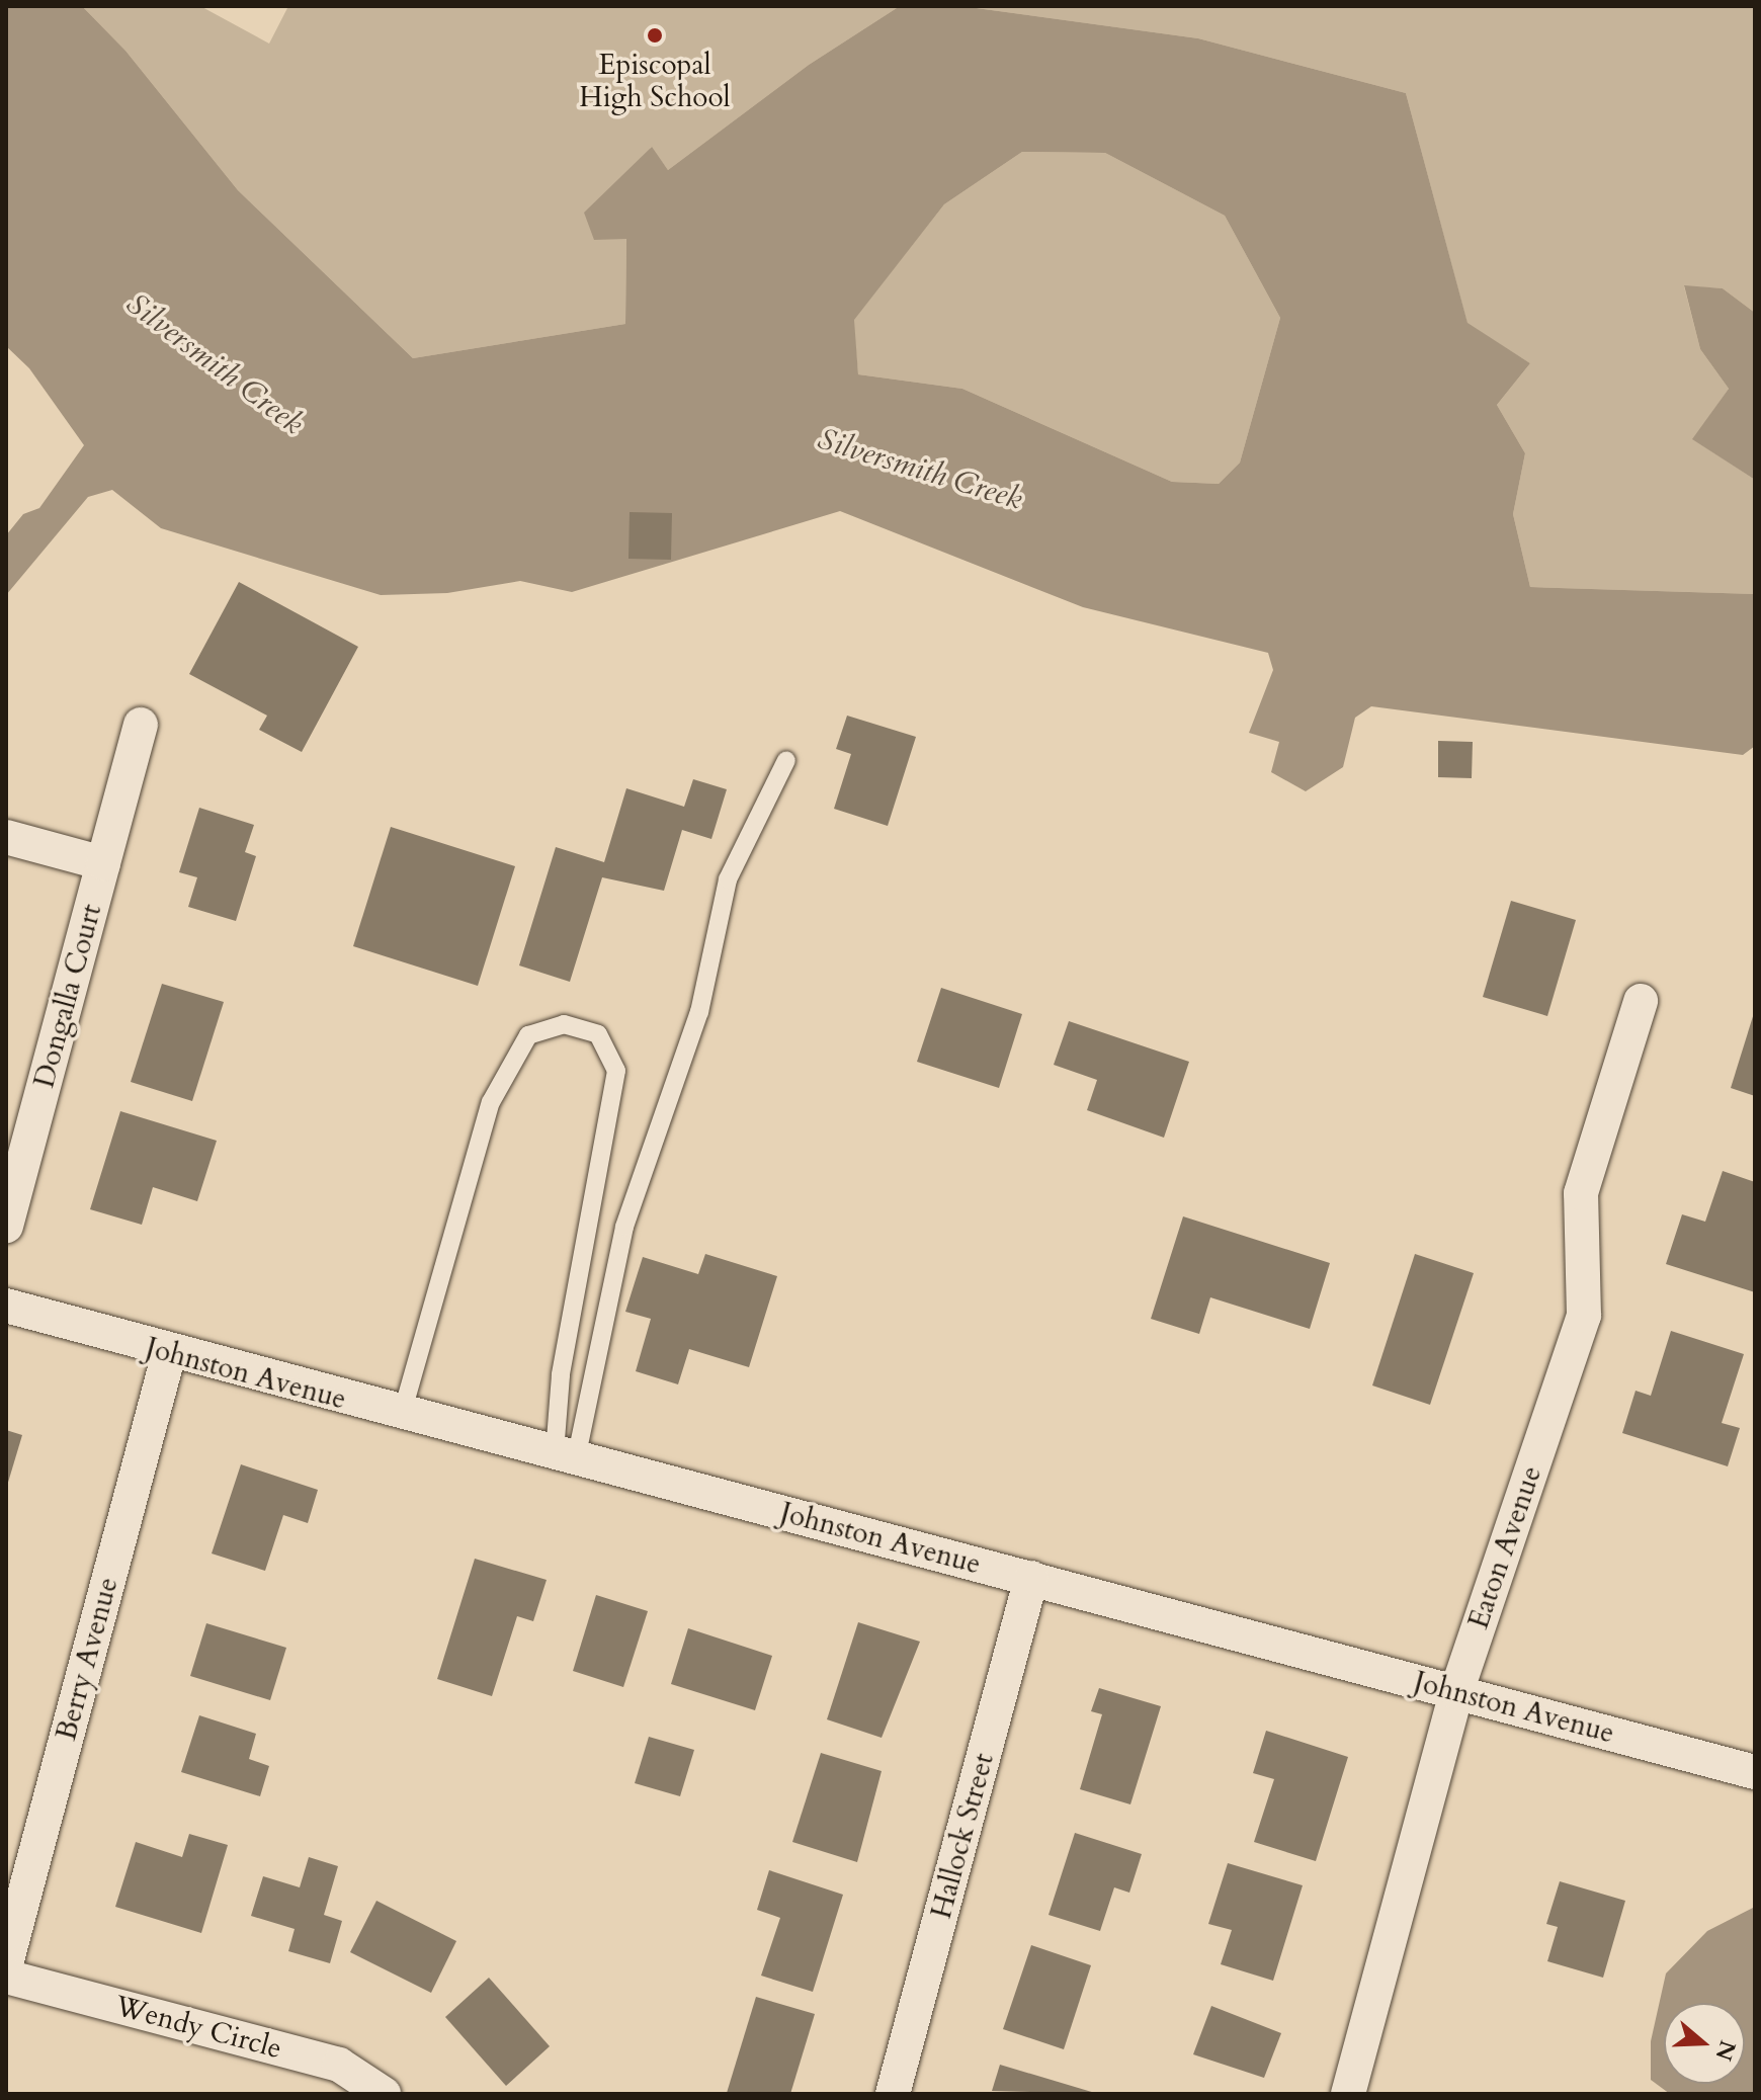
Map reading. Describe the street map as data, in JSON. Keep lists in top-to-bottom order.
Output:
{
  "streets": {
    "street": [
      "Dongalla Court",
      "Johnston Avenue",
      "Eaton Avenue",
      "Berry Avenue",
      "Hallock Street",
      "Wendy Circle"
    ]
  },
  "crossings": [
    ["Johnston Avenue", "Eaton Avenue"],
    ["Johnston Avenue", "Berry Avenue"],
    ["Johnston Avenue", "Hallock Street"]
  ],
  "water": ["Silversmith Creek"],
  "places": ["Episcopal High School"],
  "north": "right"
}
